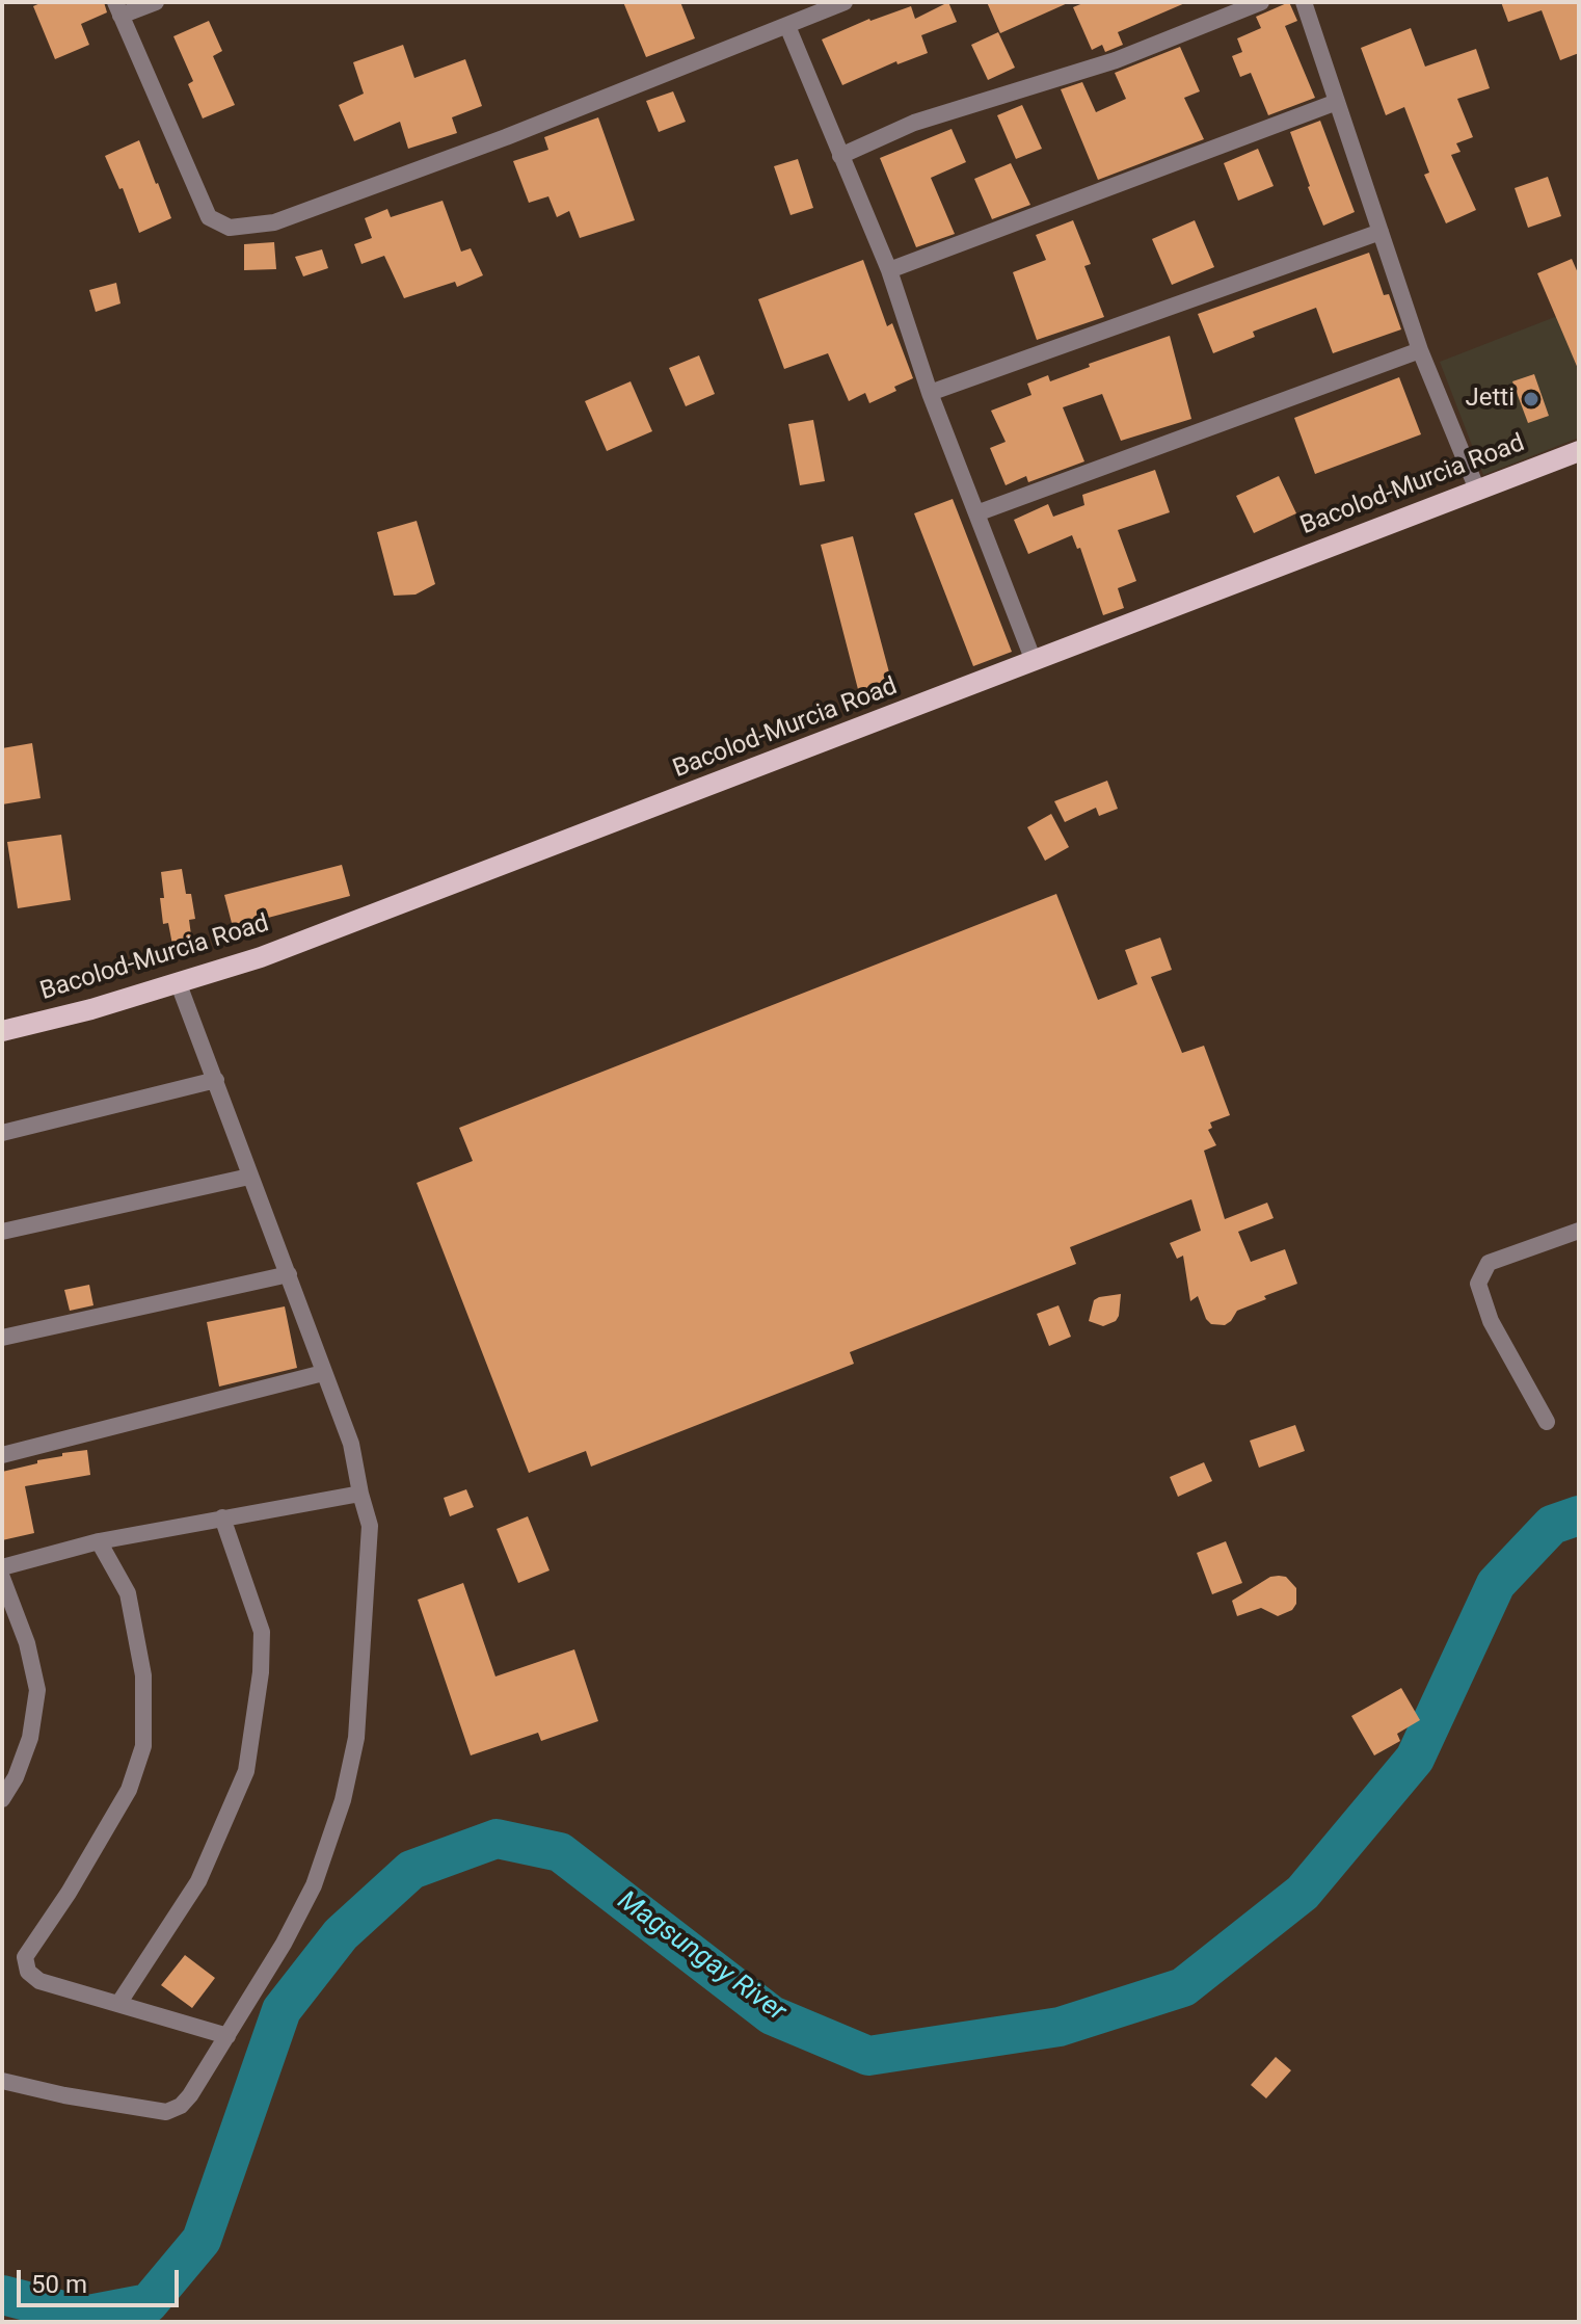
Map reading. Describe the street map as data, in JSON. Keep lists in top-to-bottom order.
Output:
{
  "streets": {
    "main road": ["Bacolod-Murcia Road"]
  },
  "water": ["Magsungay River"],
  "places": ["Jetti"],
  "scale_bar": "50 m"
}
